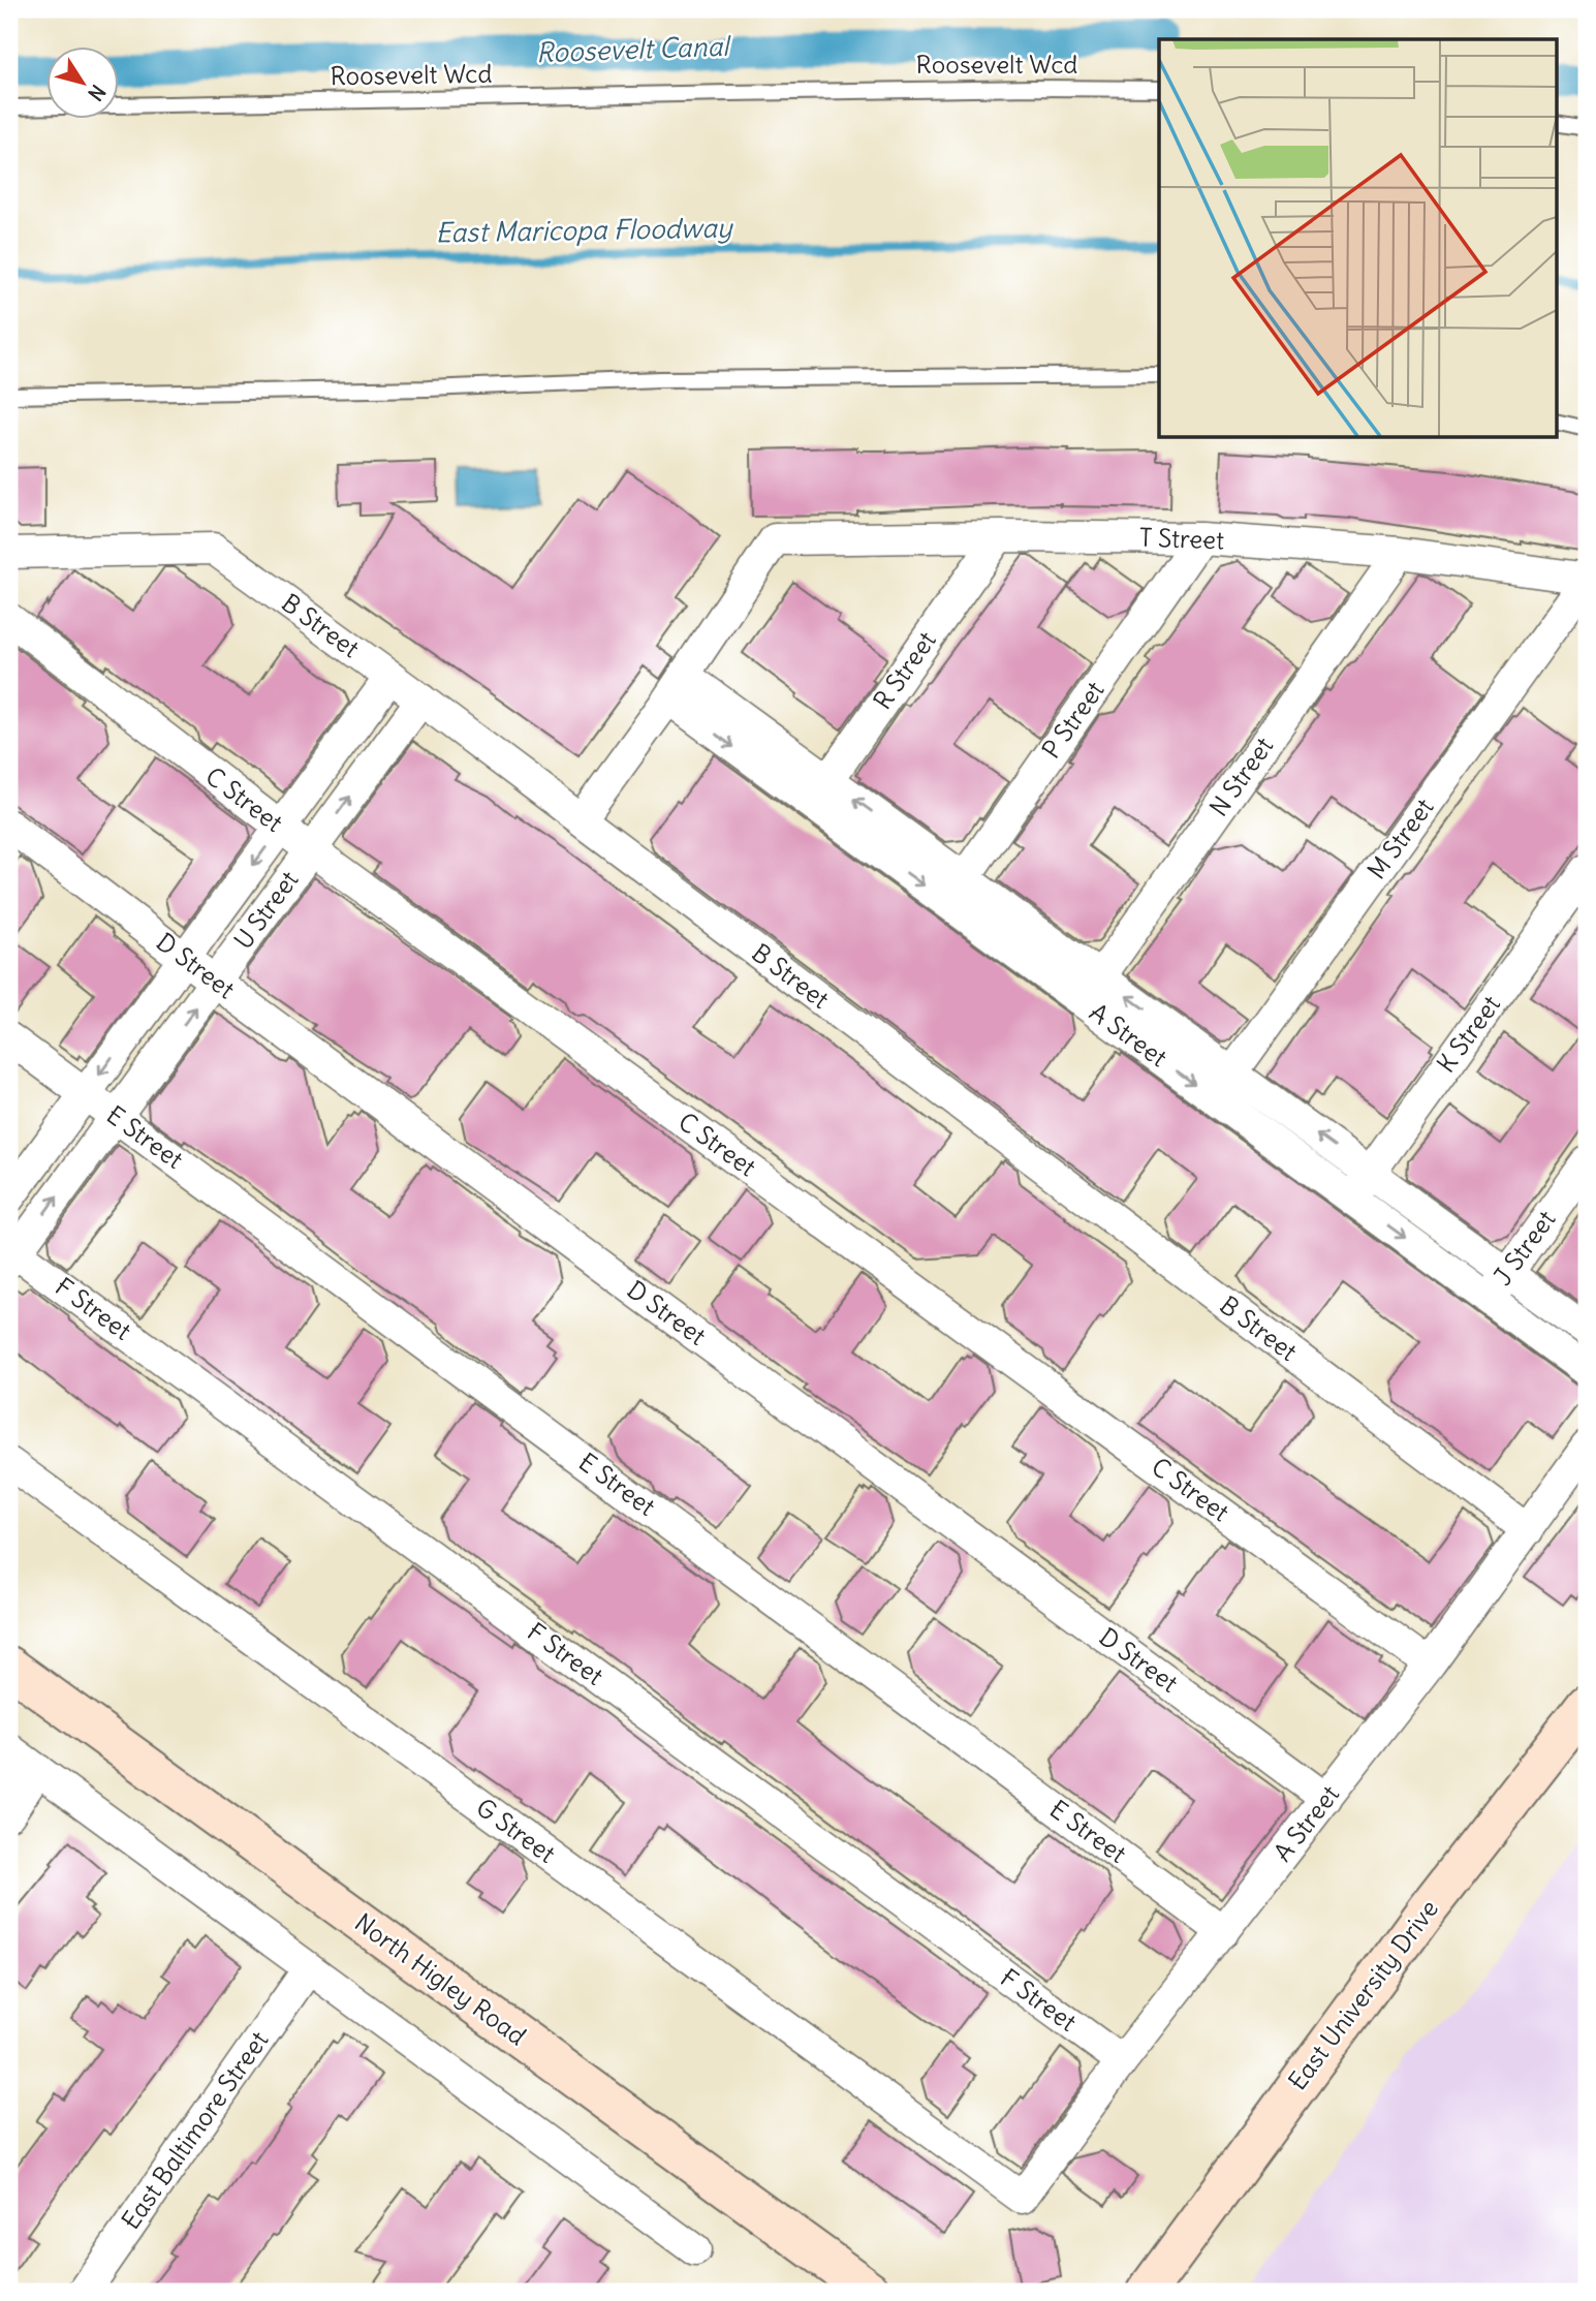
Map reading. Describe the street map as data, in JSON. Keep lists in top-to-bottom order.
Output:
{
  "streets": {
    "main road": ["North Higley Road", "East University Drive"],
    "street": [
      "T Street",
      "B Street",
      "R Street",
      "P Street",
      "N Street",
      "C Street",
      "M Street",
      "U Street",
      "D Street",
      "K Street",
      "A Street",
      "E Street",
      "J Street",
      "F Street",
      "G Street",
      "East Baltimore Street"
    ],
    "lane": ["Roosevelt Wcd"]
  },
  "crossings": [
    ["T Street", "R Street"],
    ["T Street", "P Street"],
    ["T Street", "N Street"],
    ["T Street", "M Street"],
    ["T Street", "A Street"],
    ["B Street", "U Street"],
    ["B Street", "A Street"],
    ["R Street", "A Street"],
    ["P Street", "A Street"],
    ["N Street", "A Street"],
    ["C Street", "U Street"],
    ["C Street", "A Street"],
    ["M Street", "A Street"],
    ["U Street", "D Street"],
    ["U Street", "E Street"],
    ["U Street", "F Street"],
    ["D Street", "A Street"],
    ["K Street", "A Street"],
    ["A Street", "E Street"],
    ["A Street", "J Street"],
    ["A Street", "F Street"],
    ["A Street", "G Street"]
  ],
  "water": ["Roosevelt Canal", "East Maricopa Floodway"],
  "north": "bottom right"
}
